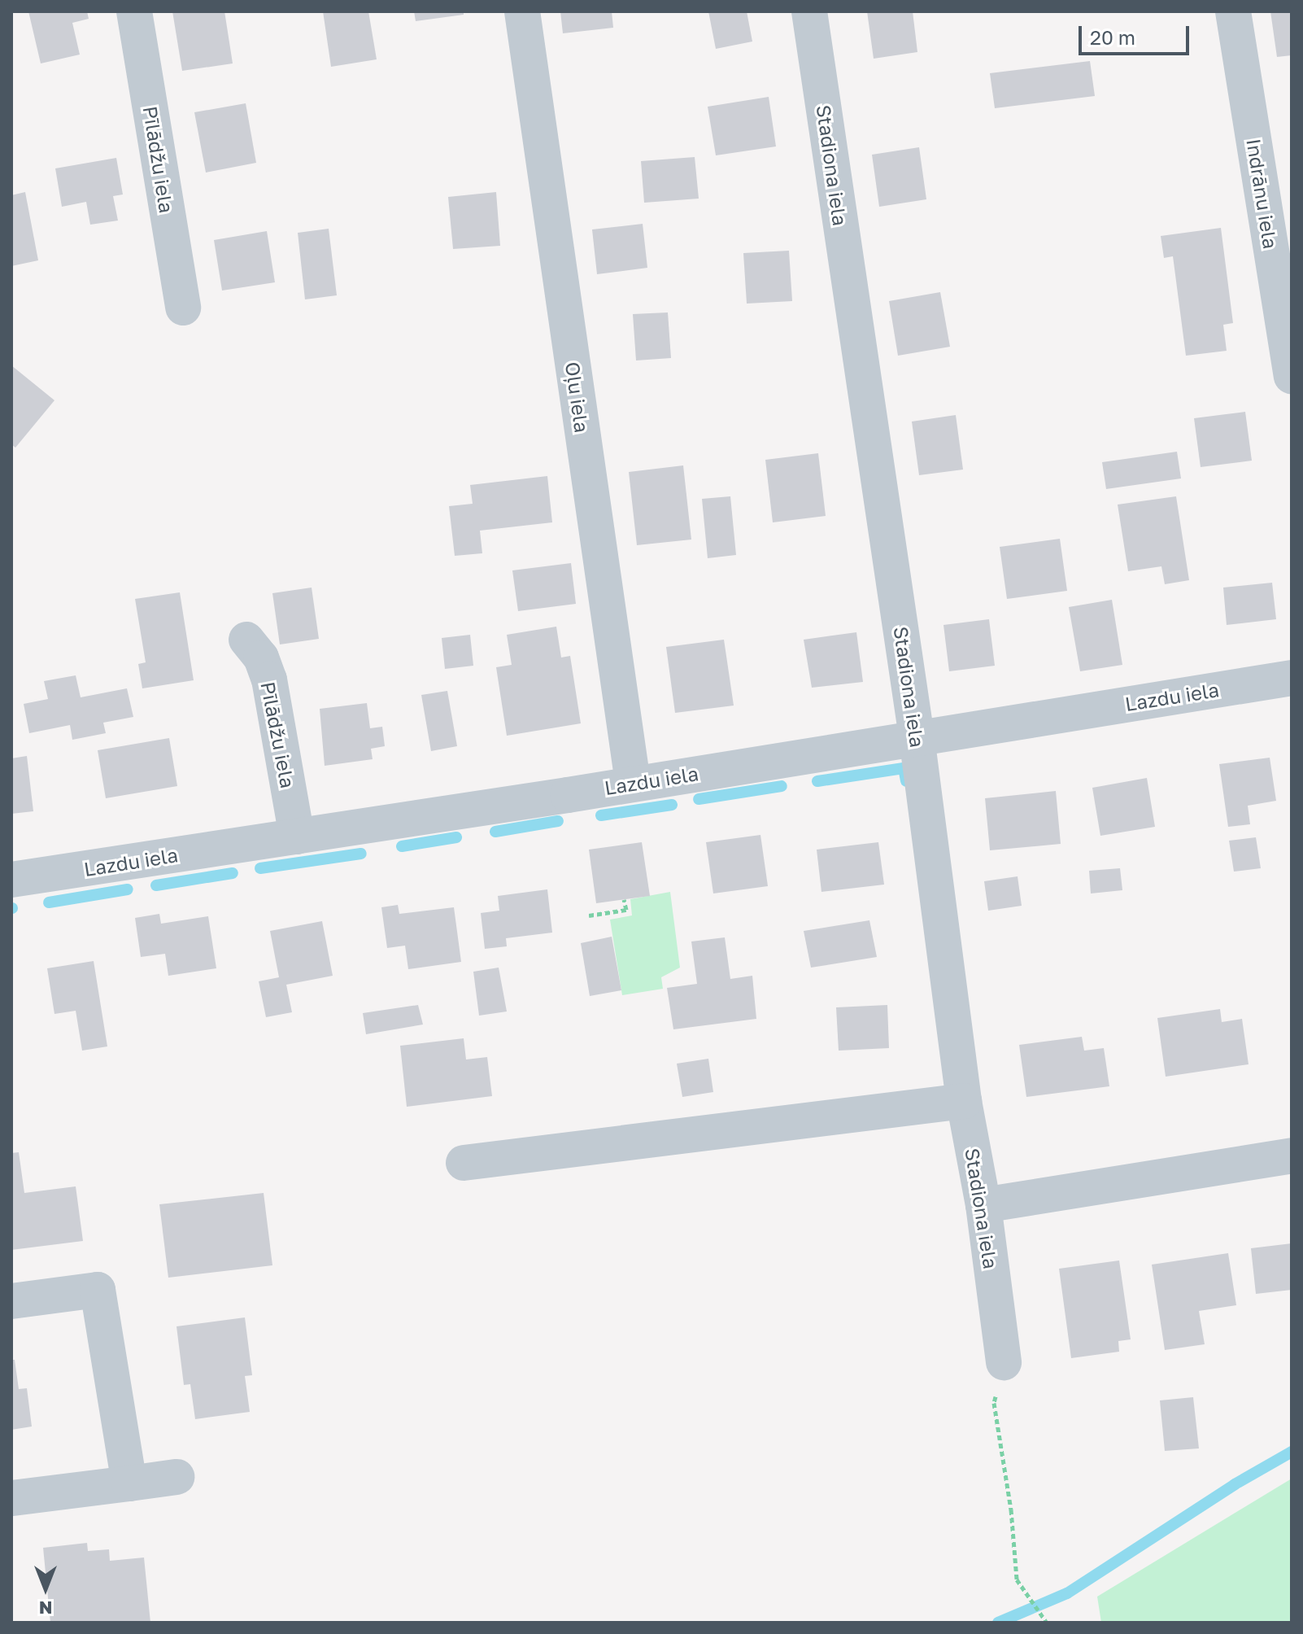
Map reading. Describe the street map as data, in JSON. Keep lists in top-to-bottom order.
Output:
{
  "streets": {
    "street": [
      "Pīlādžu iela",
      "Stadiona iela",
      "Indrānu iela",
      "Oļu iela",
      "Lazdu iela"
    ]
  },
  "crossings": [
    ["Pīlādžu iela", "Lazdu iela"],
    ["Stadiona iela", "Lazdu iela"],
    ["Oļu iela", "Lazdu iela"]
  ],
  "scale_bar": "20 m",
  "north": "bottom"
}
